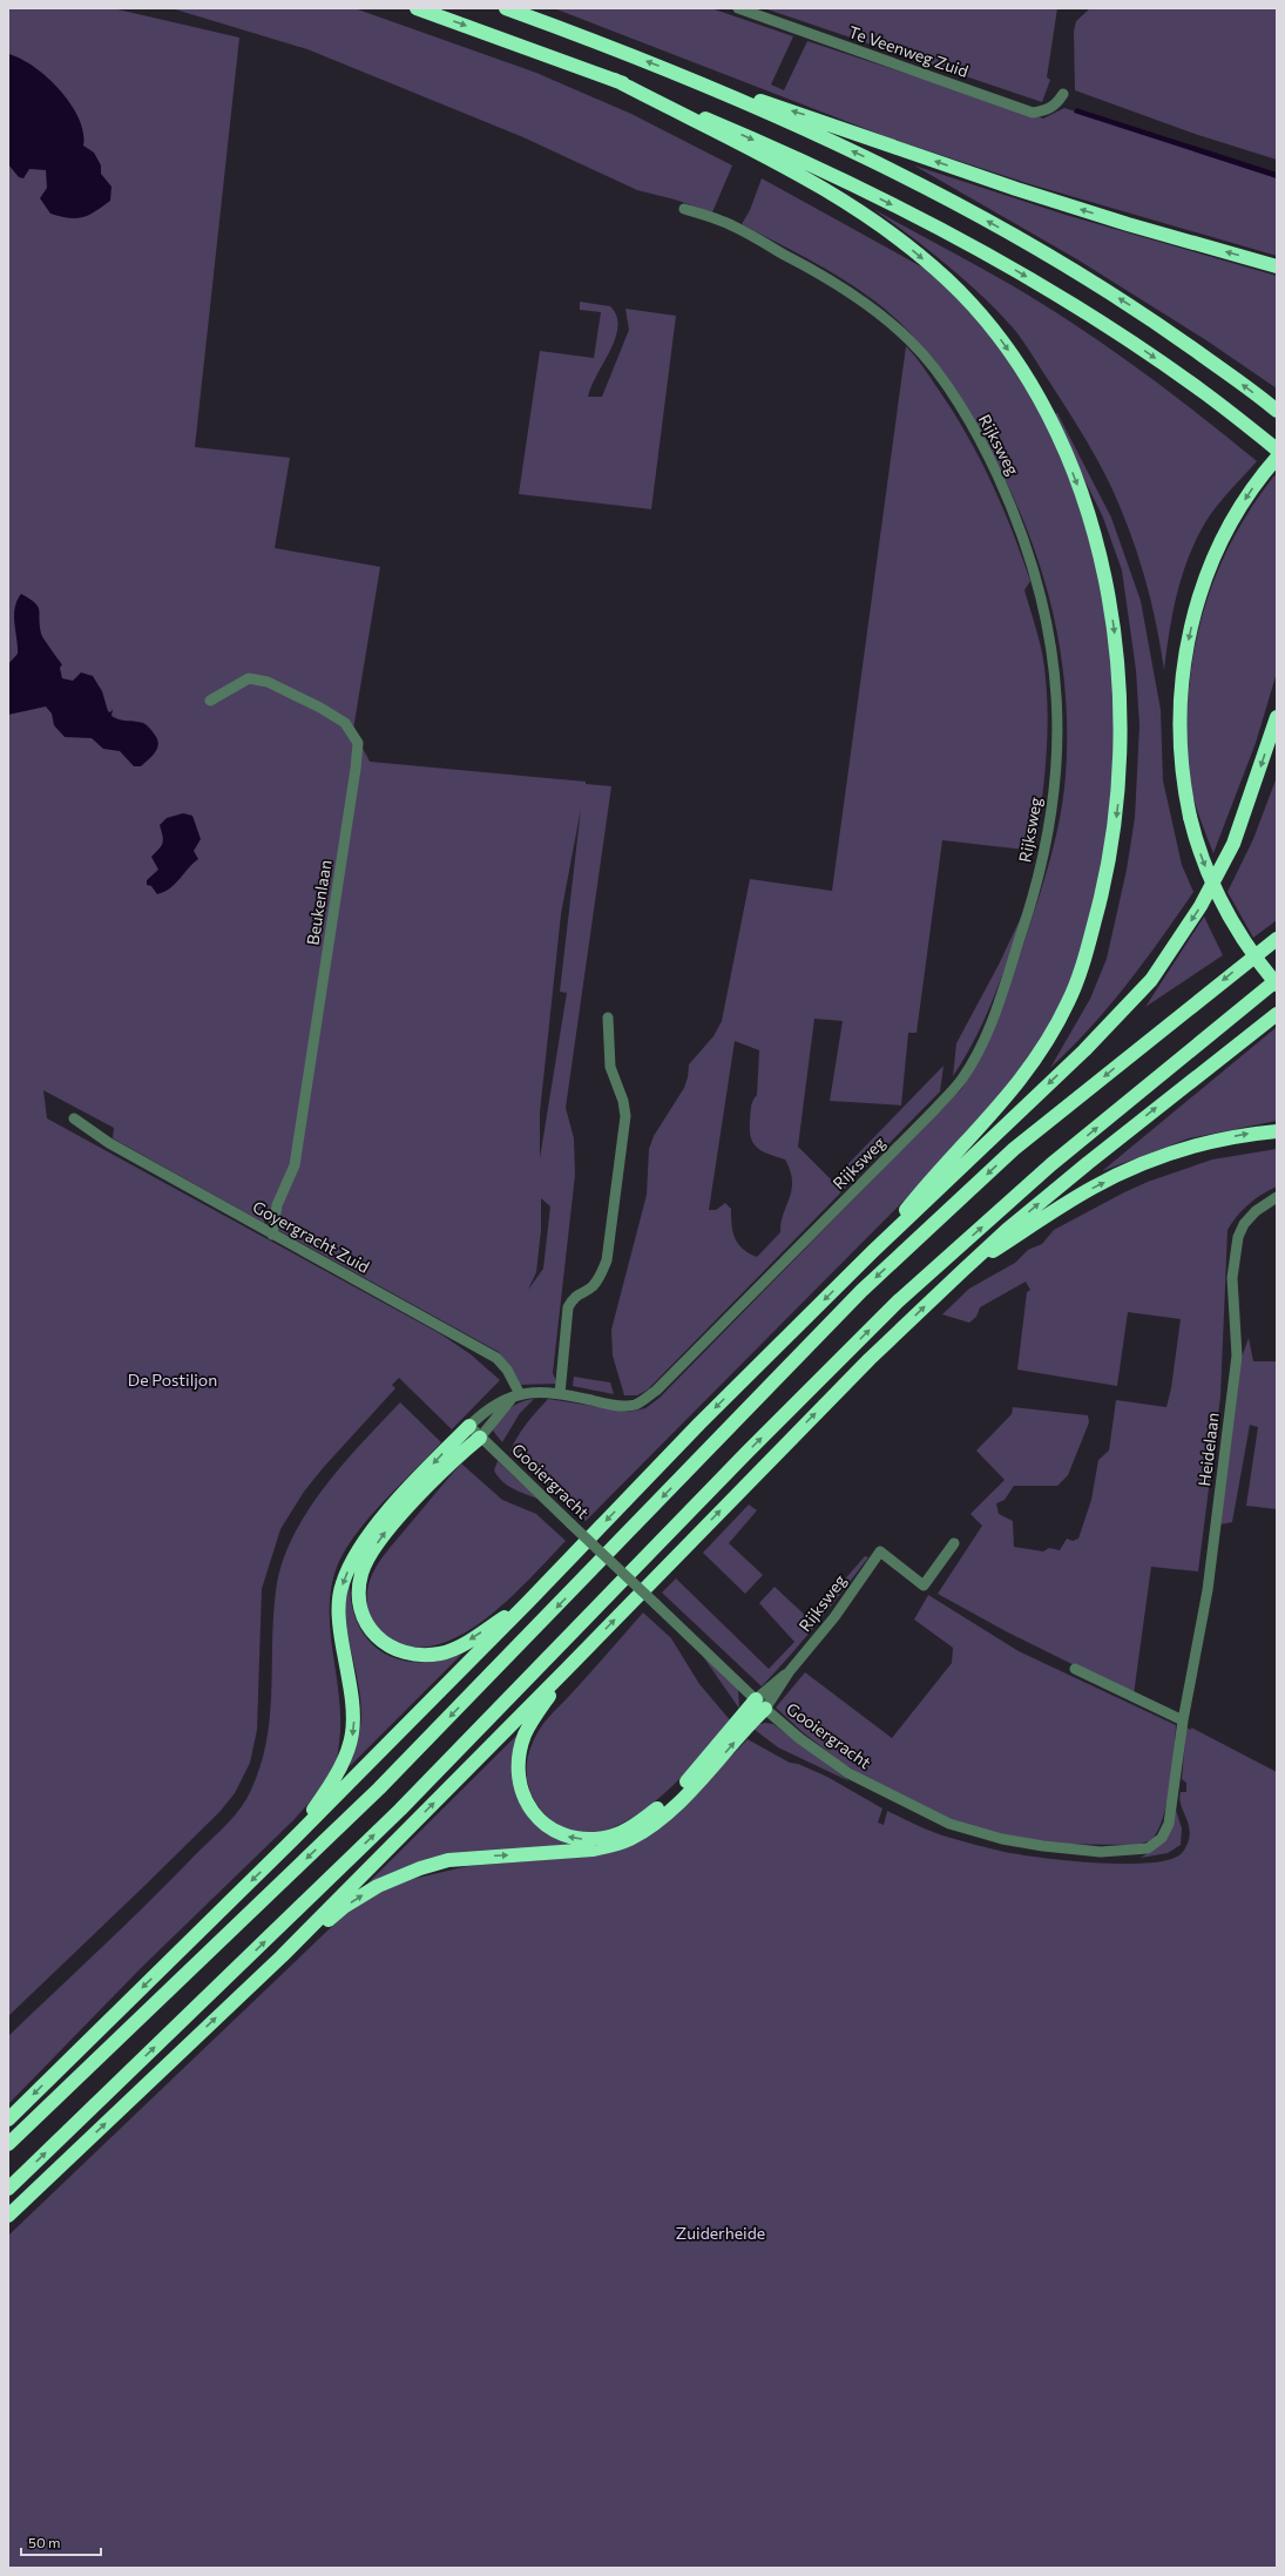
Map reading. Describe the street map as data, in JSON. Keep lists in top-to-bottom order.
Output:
{
  "streets": {
    "street": [
      "Te Veenweg Zuid",
      "Rijksweg",
      "Beukenlaan",
      "Goyergracht Zuid",
      "Heidelaan",
      "Gooiergracht"
    ]
  },
  "crossings": [
    ["Rijksweg", "Gooiergracht"],
    ["Beukenlaan", "Goyergracht Zuid"],
    ["Heidelaan", "Gooiergracht"]
  ],
  "parks": ["De Postiljon", "Zuiderheide"],
  "scale_bar": "50 m"
}
